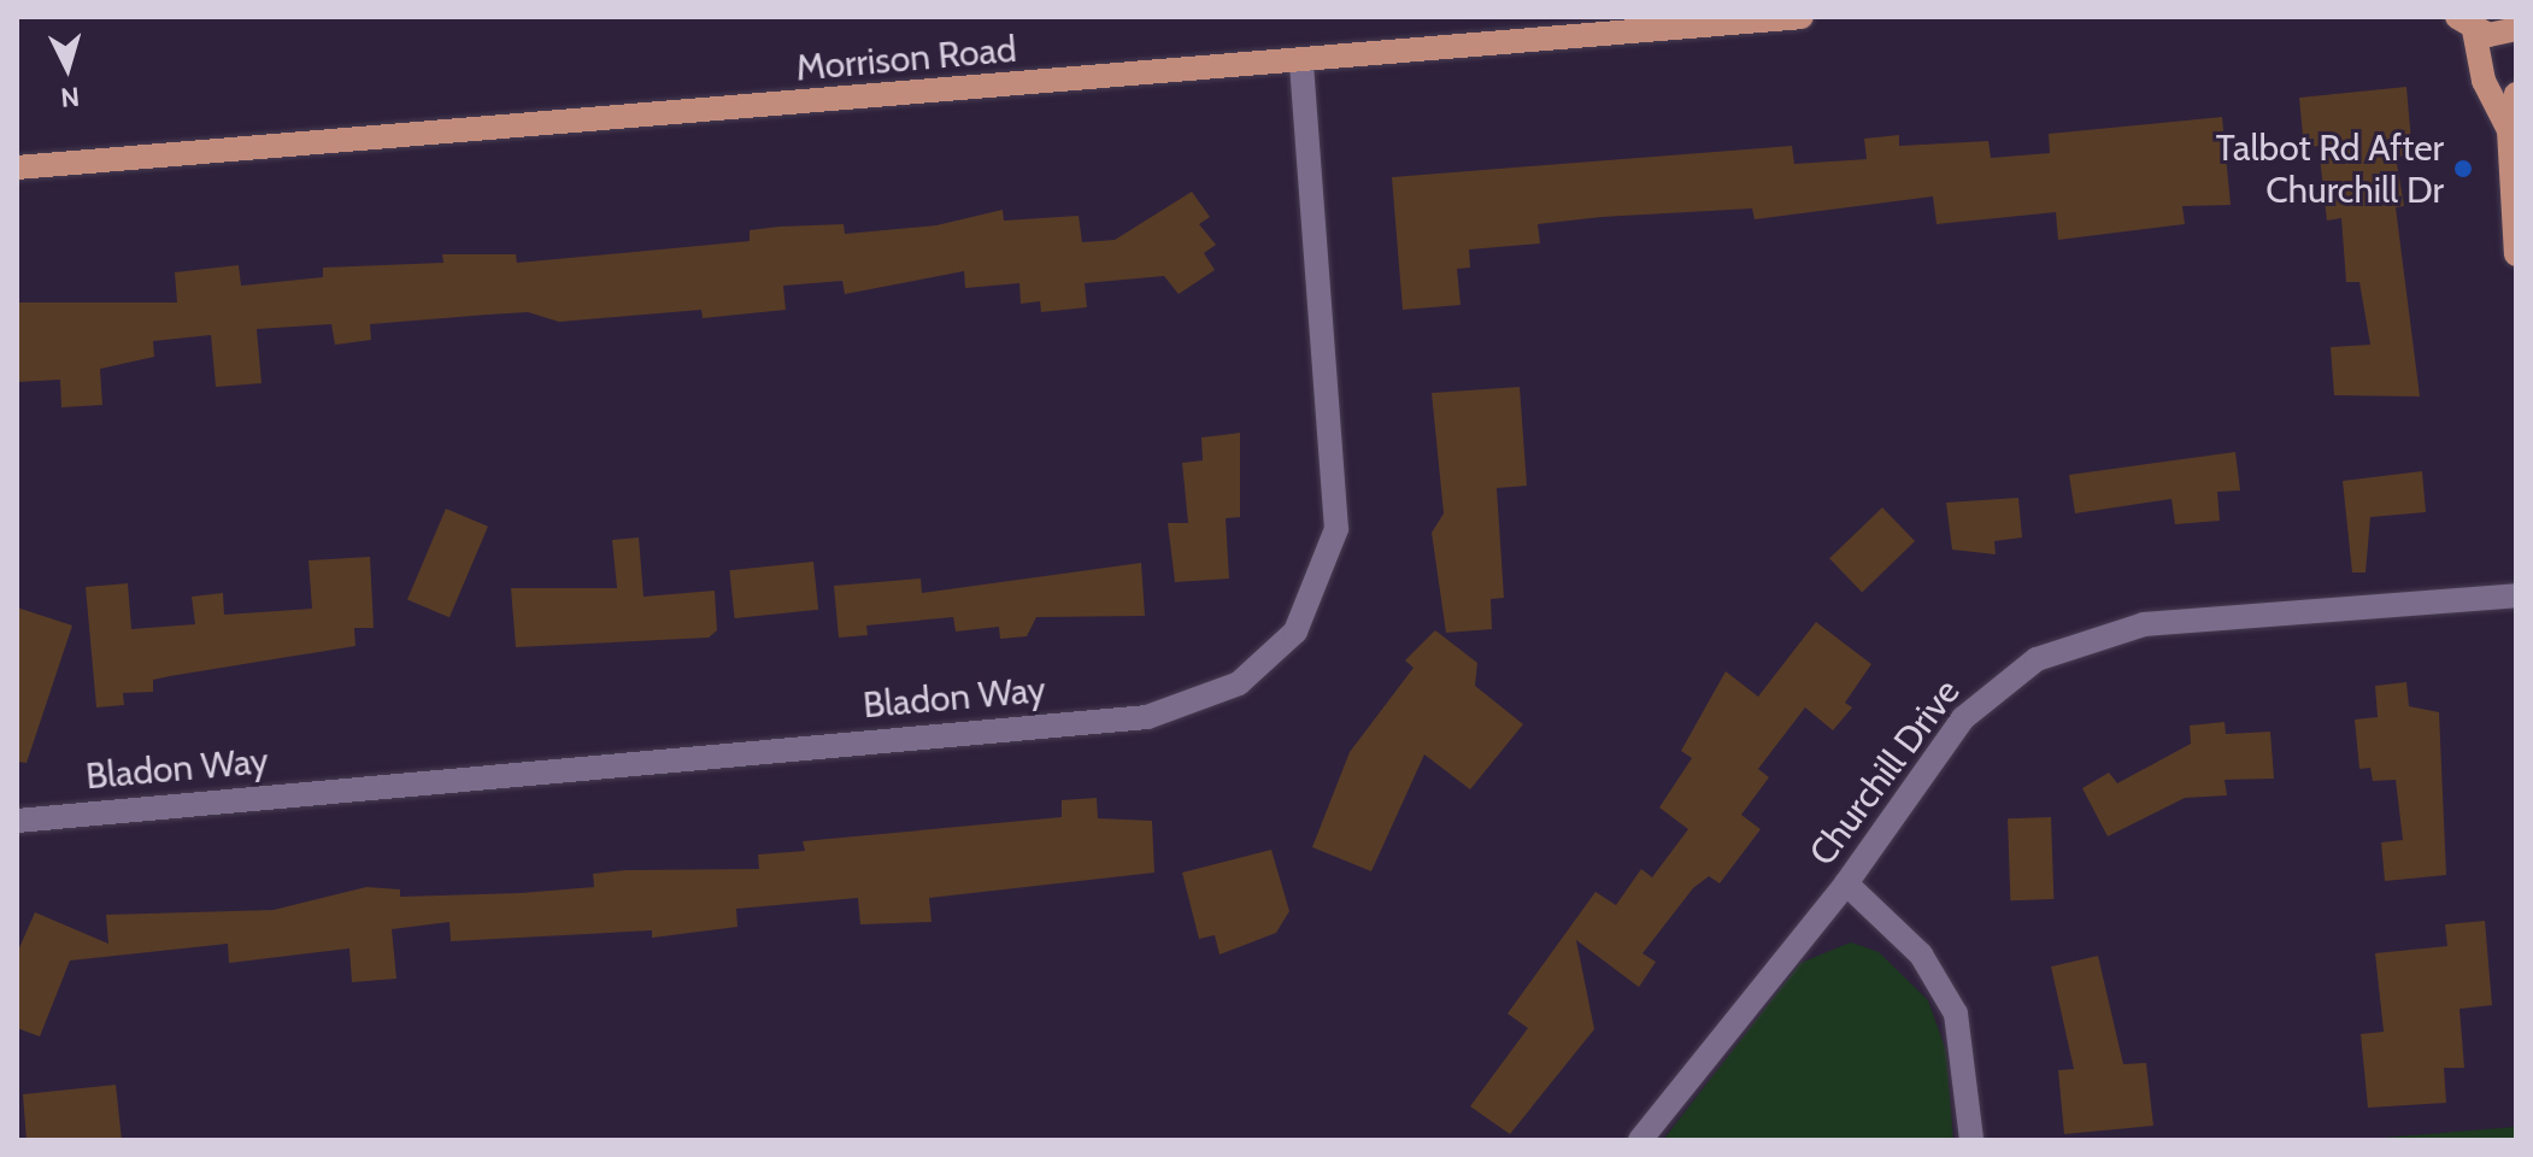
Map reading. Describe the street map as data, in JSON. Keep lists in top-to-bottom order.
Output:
{
  "streets": {
    "main road": ["Morrison Road"],
    "street": ["Bladon Way", "Churchill Drive"]
  },
  "crossings": [
    ["Morrison Road", "Bladon Way"]
  ],
  "places": ["Talbot Rd After Churchill Dr"],
  "north": "bottom"
}
